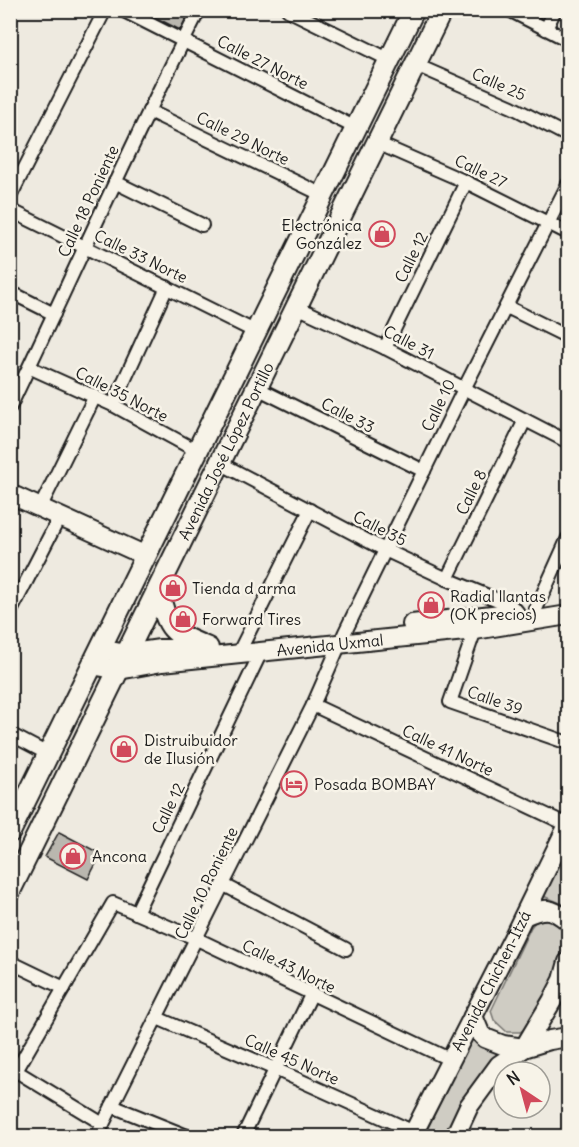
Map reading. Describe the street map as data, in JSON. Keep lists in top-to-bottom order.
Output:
{
  "streets": {
    "main road": ["Avenida José López Portillo", "Avenida Uxmal", "Avenida Chichen-Itzá"],
    "street": [
      "Calle 27 Norte",
      "Calle 25",
      "Calle 29 Norte",
      "Calle 27",
      "Calle 18 Poniente",
      "Calle 33 Norte",
      "Calle 12",
      "Calle 31",
      "Calle 35 Norte",
      "Calle 10",
      "Calle 33",
      "Calle 8",
      "Calle 35",
      "Calle 39",
      "Calle 41 Norte",
      "Calle 10 Poniente",
      "Calle 43 Norte",
      "Calle 45 Norte"
    ]
  },
  "crossings": [
    ["Calle 27 Norte", "Calle 18 Poniente"],
    ["Calle 27 Norte", "Avenida José López Portillo"],
    ["Calle 25", "Avenida José López Portillo"],
    ["Calle 29 Norte", "Calle 18 Poniente"],
    ["Calle 29 Norte", "Avenida José López Portillo"],
    ["Calle 27", "Calle 12"],
    ["Calle 27", "Calle 10"],
    ["Calle 27", "Avenida José López Portillo"],
    ["Calle 18 Poniente", "Calle 33 Norte"],
    ["Calle 18 Poniente", "Calle 35 Norte"],
    ["Calle 33 Norte", "Avenida José López Portillo"],
    ["Calle 12", "Calle 31"],
    ["Calle 12", "Avenida Uxmal"],
    ["Calle 12", "Calle 43 Norte"],
    ["Calle 31", "Calle 10"],
    ["Calle 31", "Avenida José López Portillo"],
    ["Calle 31", "Calle 8"],
    ["Calle 35 Norte", "Avenida José López Portillo"],
    ["Calle 10", "Calle 33"],
    ["Calle 10", "Calle 35"],
    ["Calle 10", "Avenida Uxmal"],
    ["Calle 10", "Calle 10 Poniente"],
    ["Calle 33", "Avenida José López Portillo"],
    ["Avenida José López Portillo", "Calle 35"],
    ["Avenida José López Portillo", "Avenida Uxmal"],
    ["Calle 8", "Calle 35"],
    ["Calle 35", "Avenida Uxmal"],
    ["Avenida Uxmal", "Calle 39"],
    ["Avenida Uxmal", "Calle 10 Poniente"],
    ["Calle 41 Norte", "Calle 10 Poniente"],
    ["Calle 41 Norte", "Avenida Chichen-Itzá"],
    ["Calle 10 Poniente", "Calle 43 Norte"],
    ["Calle 10 Poniente", "Calle 45 Norte"],
    ["Calle 43 Norte", "Avenida Chichen-Itzá"],
    ["Avenida Chichen-Itzá", "Calle 45 Norte"]
  ],
  "places": {
    "shop": [
      "Electrónica González",
      "Tienda d arma",
      "Radial llantas (OK precios)",
      "Forward Tires",
      "Distruibuidor de Ilusión",
      "Ancona"
    ],
    "hotel": ["Posada BOMBAY"]
  },
  "north": "top left"
}
